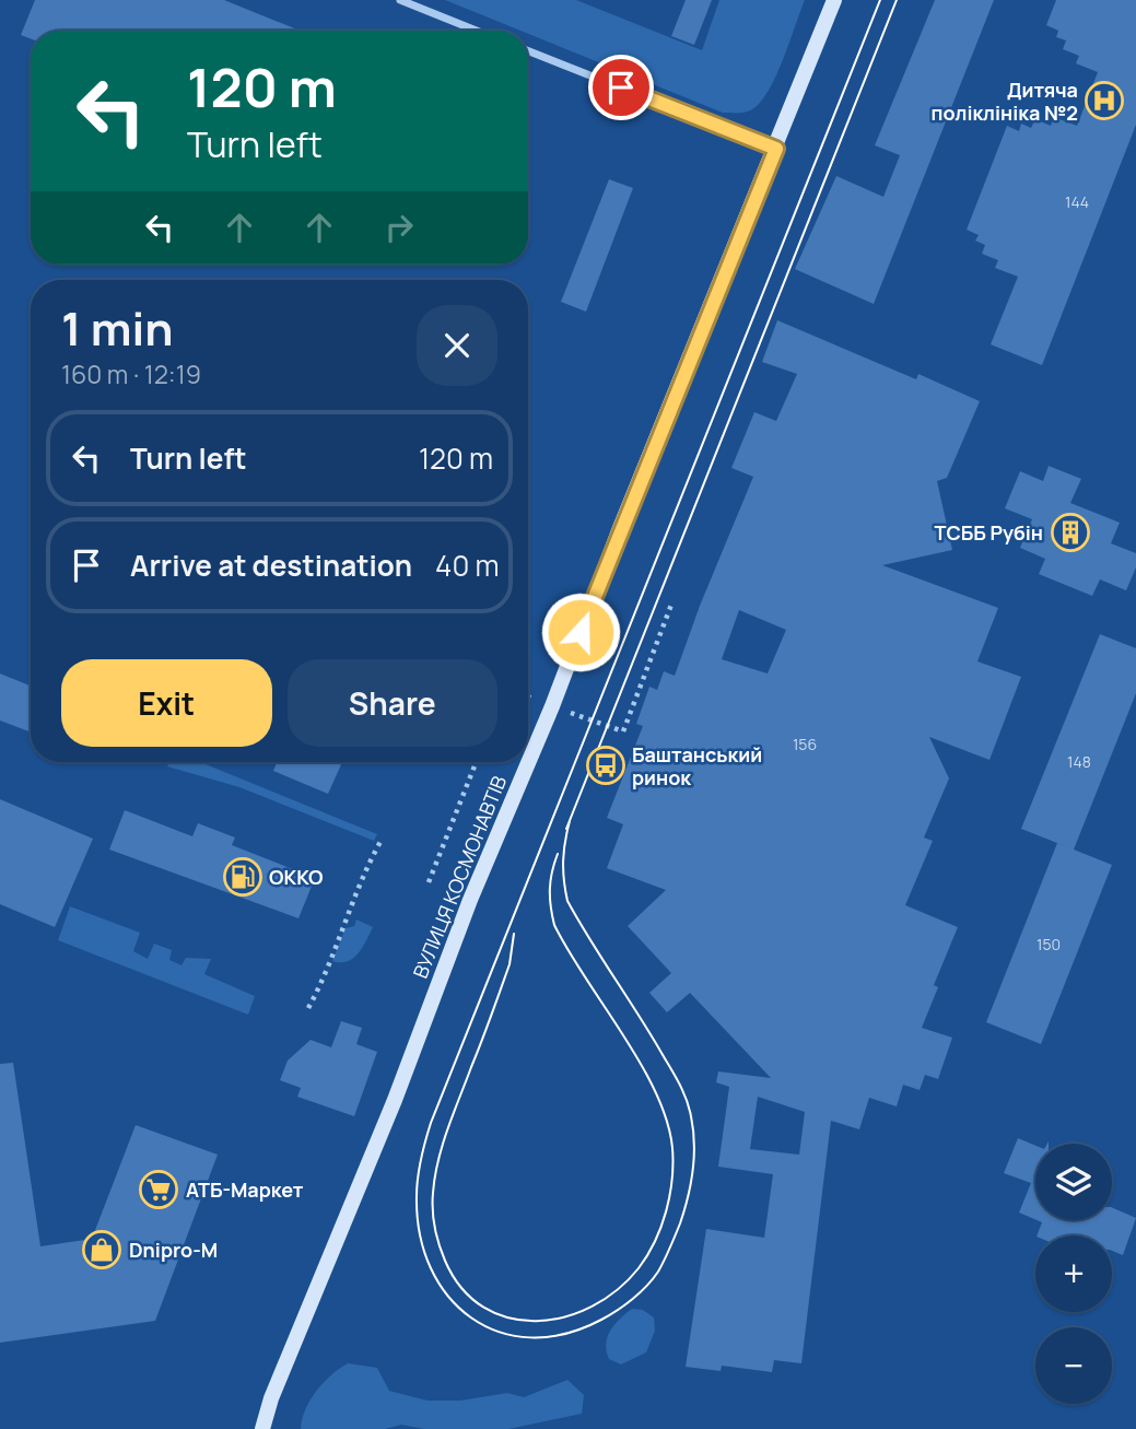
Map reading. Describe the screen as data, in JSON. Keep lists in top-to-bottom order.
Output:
{
  "streets": {
    "main road": ["ВУЛИЦЯ КОСМОНАВТІВ"]
  },
  "places": {
    "hospital": ["Дитяча поліклініка №2"],
    "building": ["ТСББ Рубін"],
    "bus stop": ["Баштанський ринок"],
    "fuel station": ["ОККО"],
    "supermarket": ["АТБ-Маркет"],
    "shop": ["Dnipro-M"]
  },
  "house_numbers": [
    "144",
    "156",
    "148",
    "150"
  ],
  "page": {
    "turn": ["120 m", "Turn left"],
    "heading": ["1 min", "160 m · 12:19"],
    "list": [
      {
        "name": "Turn left",
        "value": "120 m"
      },
      {
        "name": "Arrive at destination",
        "value": "40 m"
      }
    ],
    "buttons": ["Exit", "Share"],
    "map_buttons": ["+", "−"]
  }
}
